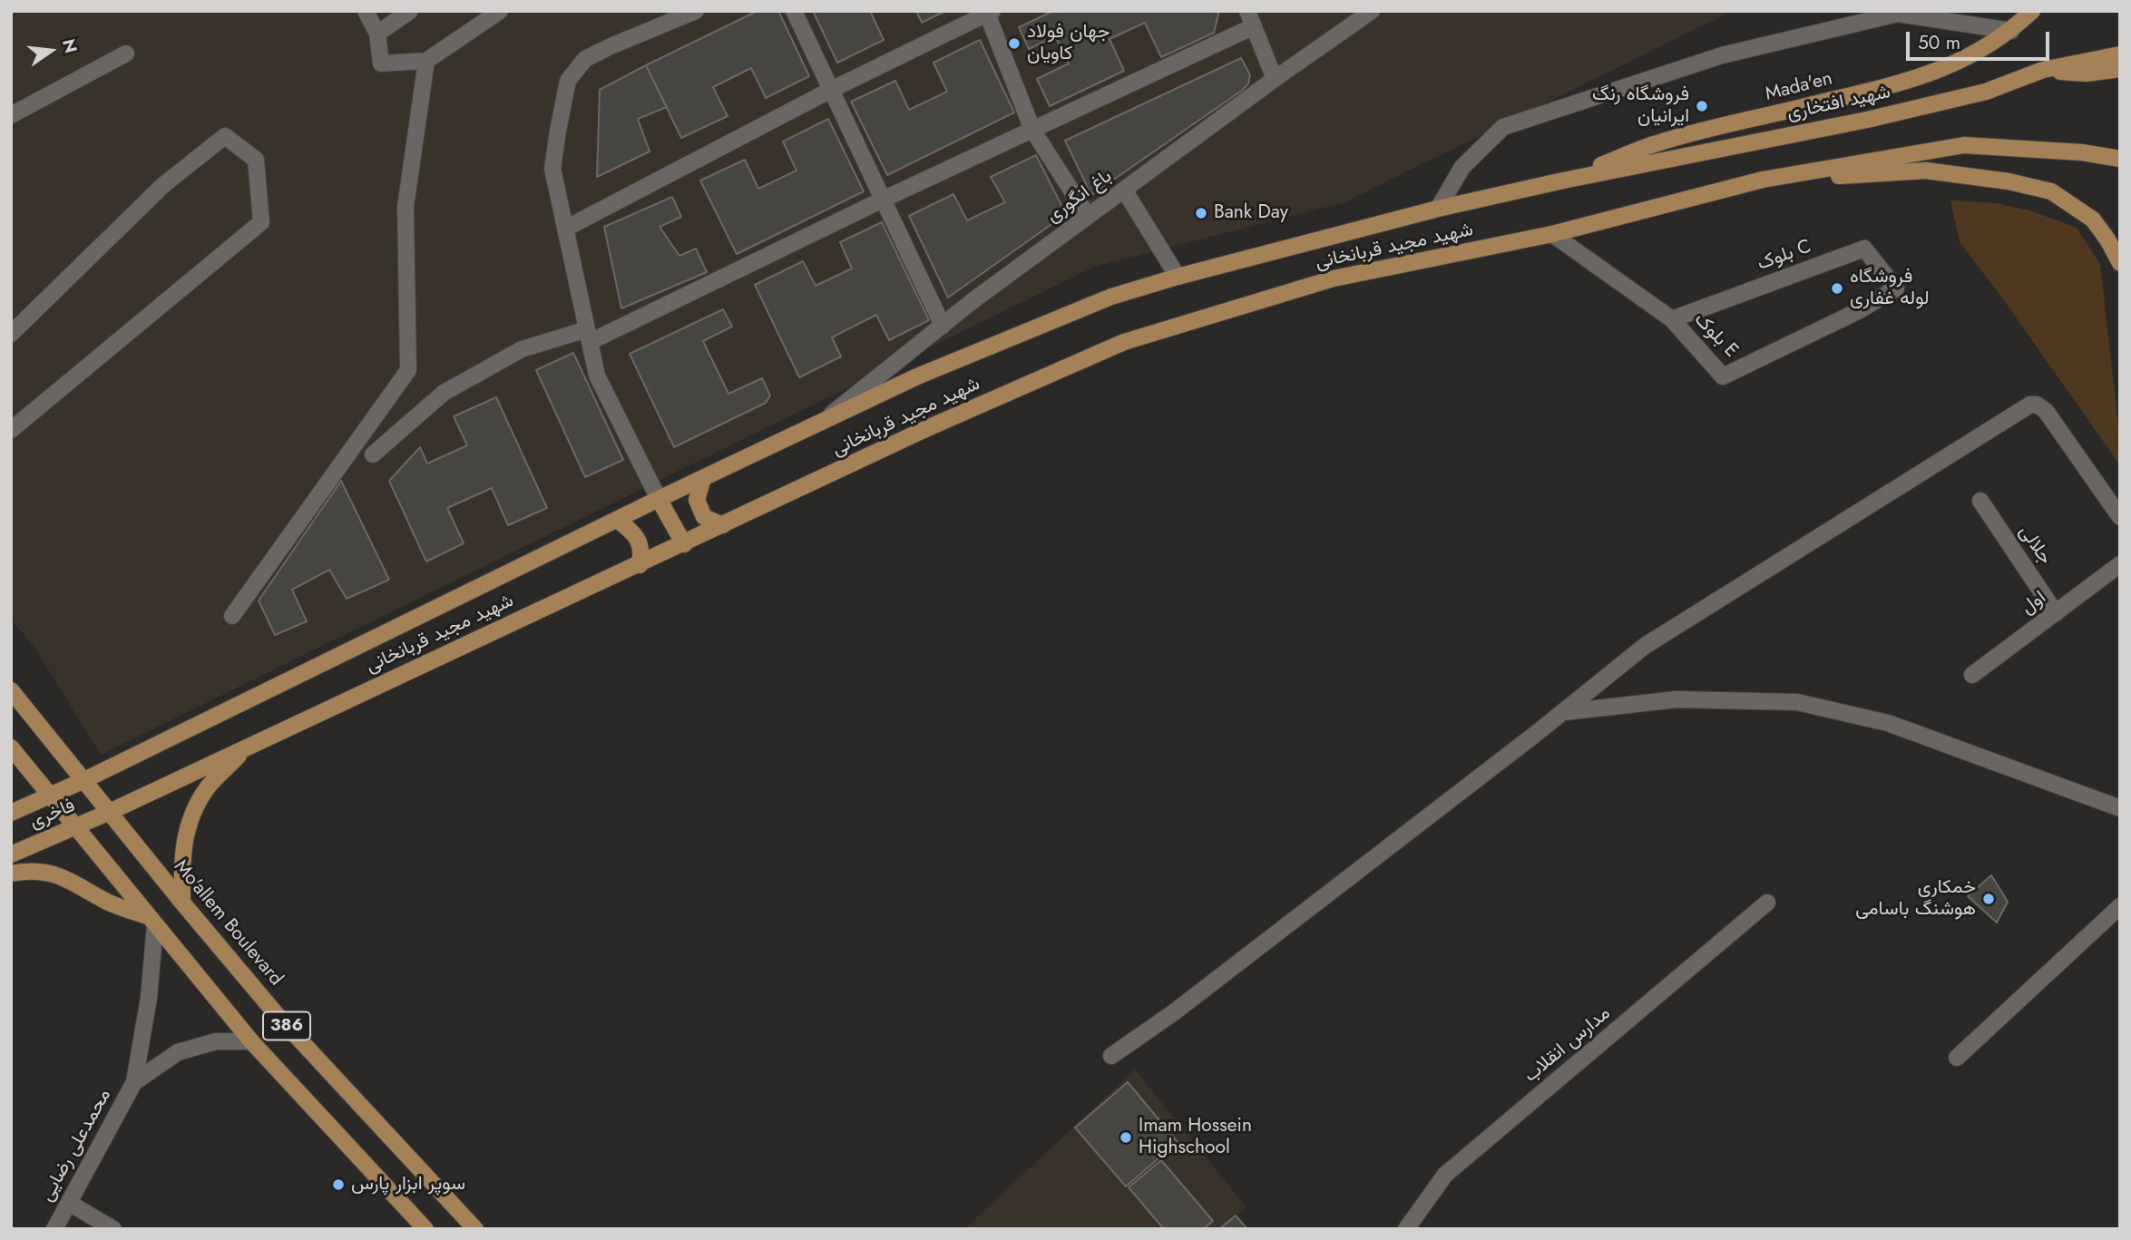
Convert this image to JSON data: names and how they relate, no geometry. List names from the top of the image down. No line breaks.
{"streets":{"main road":["Mada'en","شهید افتخاری","شهید مجید قربانخانی","فاخری","Mo'allem Boulevard","386"],"street":["باغ انگوری","بلوک C","بلوک E","جلالی","اول","مدارس انقلاب","محمدعلی رضایی"]},"crossings":[["Mada'en","شهید افتخاری"],["Mada'en","شهید مجید قربانخانی"],["شهید افتخاری","شهید مجید قربانخانی"],["باغ انگوری","شهید مجید قربانخانی"],["شهید مجید قربانخانی","بلوک E"],["شهید مجید قربانخانی","فاخری"],["شهید مجید قربانخانی","Mo'allem Boulevard"],["شهید مجید قربانخانی","386"],["بلوک C","بلوک E"],["جلالی","اول"],["فاخری","Mo'allem Boulevard"],["فاخری","386"]],"places":["جهان فولاد کاویان","فروشگاه رنگ ایرانیان","Bank Day","فروشگاه لوله غفاری","خمکاری هوشنگ باسامی","Imam Hossein Highschool","سوپر ابزار پارس"],"scale_bar":"50 m","north":"right"}
